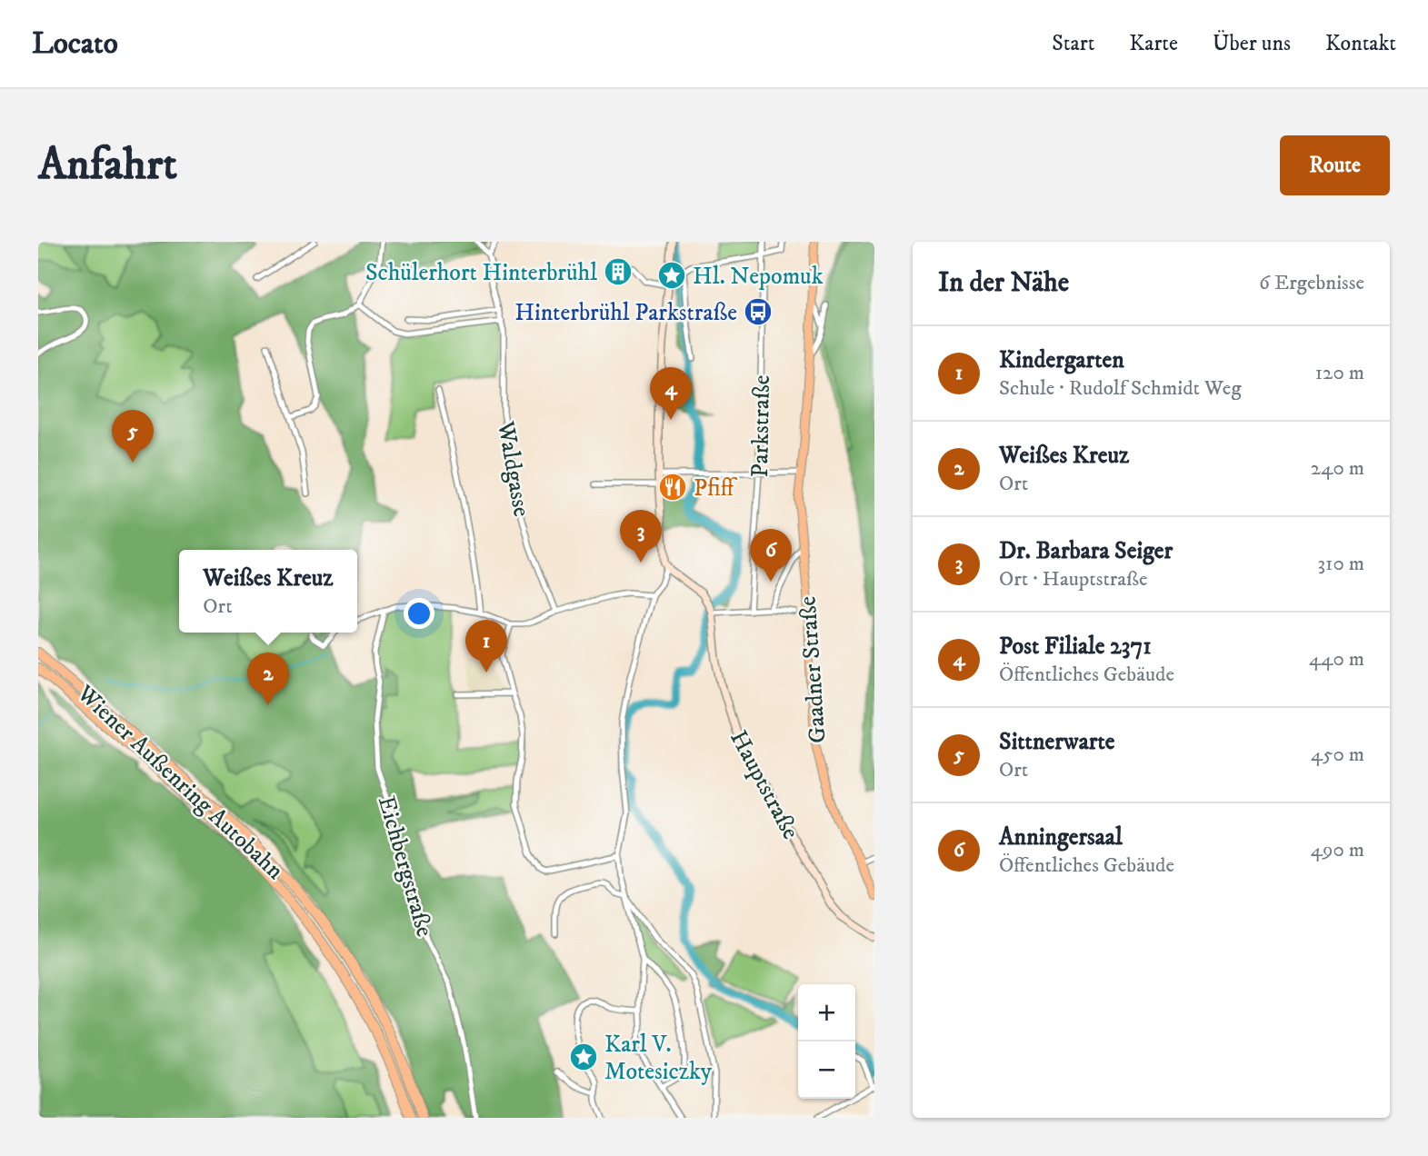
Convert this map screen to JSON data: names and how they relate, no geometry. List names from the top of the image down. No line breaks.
{"streets":{"highway":["Wiener Außenring Autobahn"],"main road":["Gaadner Straße","Hauptstraße"],"street":["Parkstraße","Waldgasse","Eichbergstraße"]},"places":{"building":["Schülerhort Hinterbrühl"],"place":["Hl. Nepomuk","Karl V. Motesiczky"],"bus stop":["Hinterbrühl Parkstraße"],"restaurant":["Pfiff"]},"page":{"header":"Locato","nav":["Start","Karte","Über uns","Kontakt"],"buttons":"Route","title":"Anfahrt","heading":["In der Nähe","6 Ergebnisse"],"list":[{"mark":"1","name":"Kindergarten","note":"Schule · Rudolf Schmidt Weg","value":"120 m"},{"mark":"2","name":"Weißes Kreuz","note":"Ort","value":"240 m"},{"mark":"3","name":"Dr. Barbara Seiger","note":"Ort · Hauptstraße","value":"310 m"},{"mark":"4","name":"Post Filiale 2371","note":"Öffentliches Gebäude","value":"440 m"},{"mark":"5","name":"Sittnerwarte","note":"Ort","value":"450 m"},{"mark":"6","name":"Anningersaal","note":"Öffentliches Gebäude","value":"490 m"}],"pins":["4","5","3","6","1","2"],"popup":["Weißes Kreuz","Ort"],"map_buttons":["+","−"]}}
